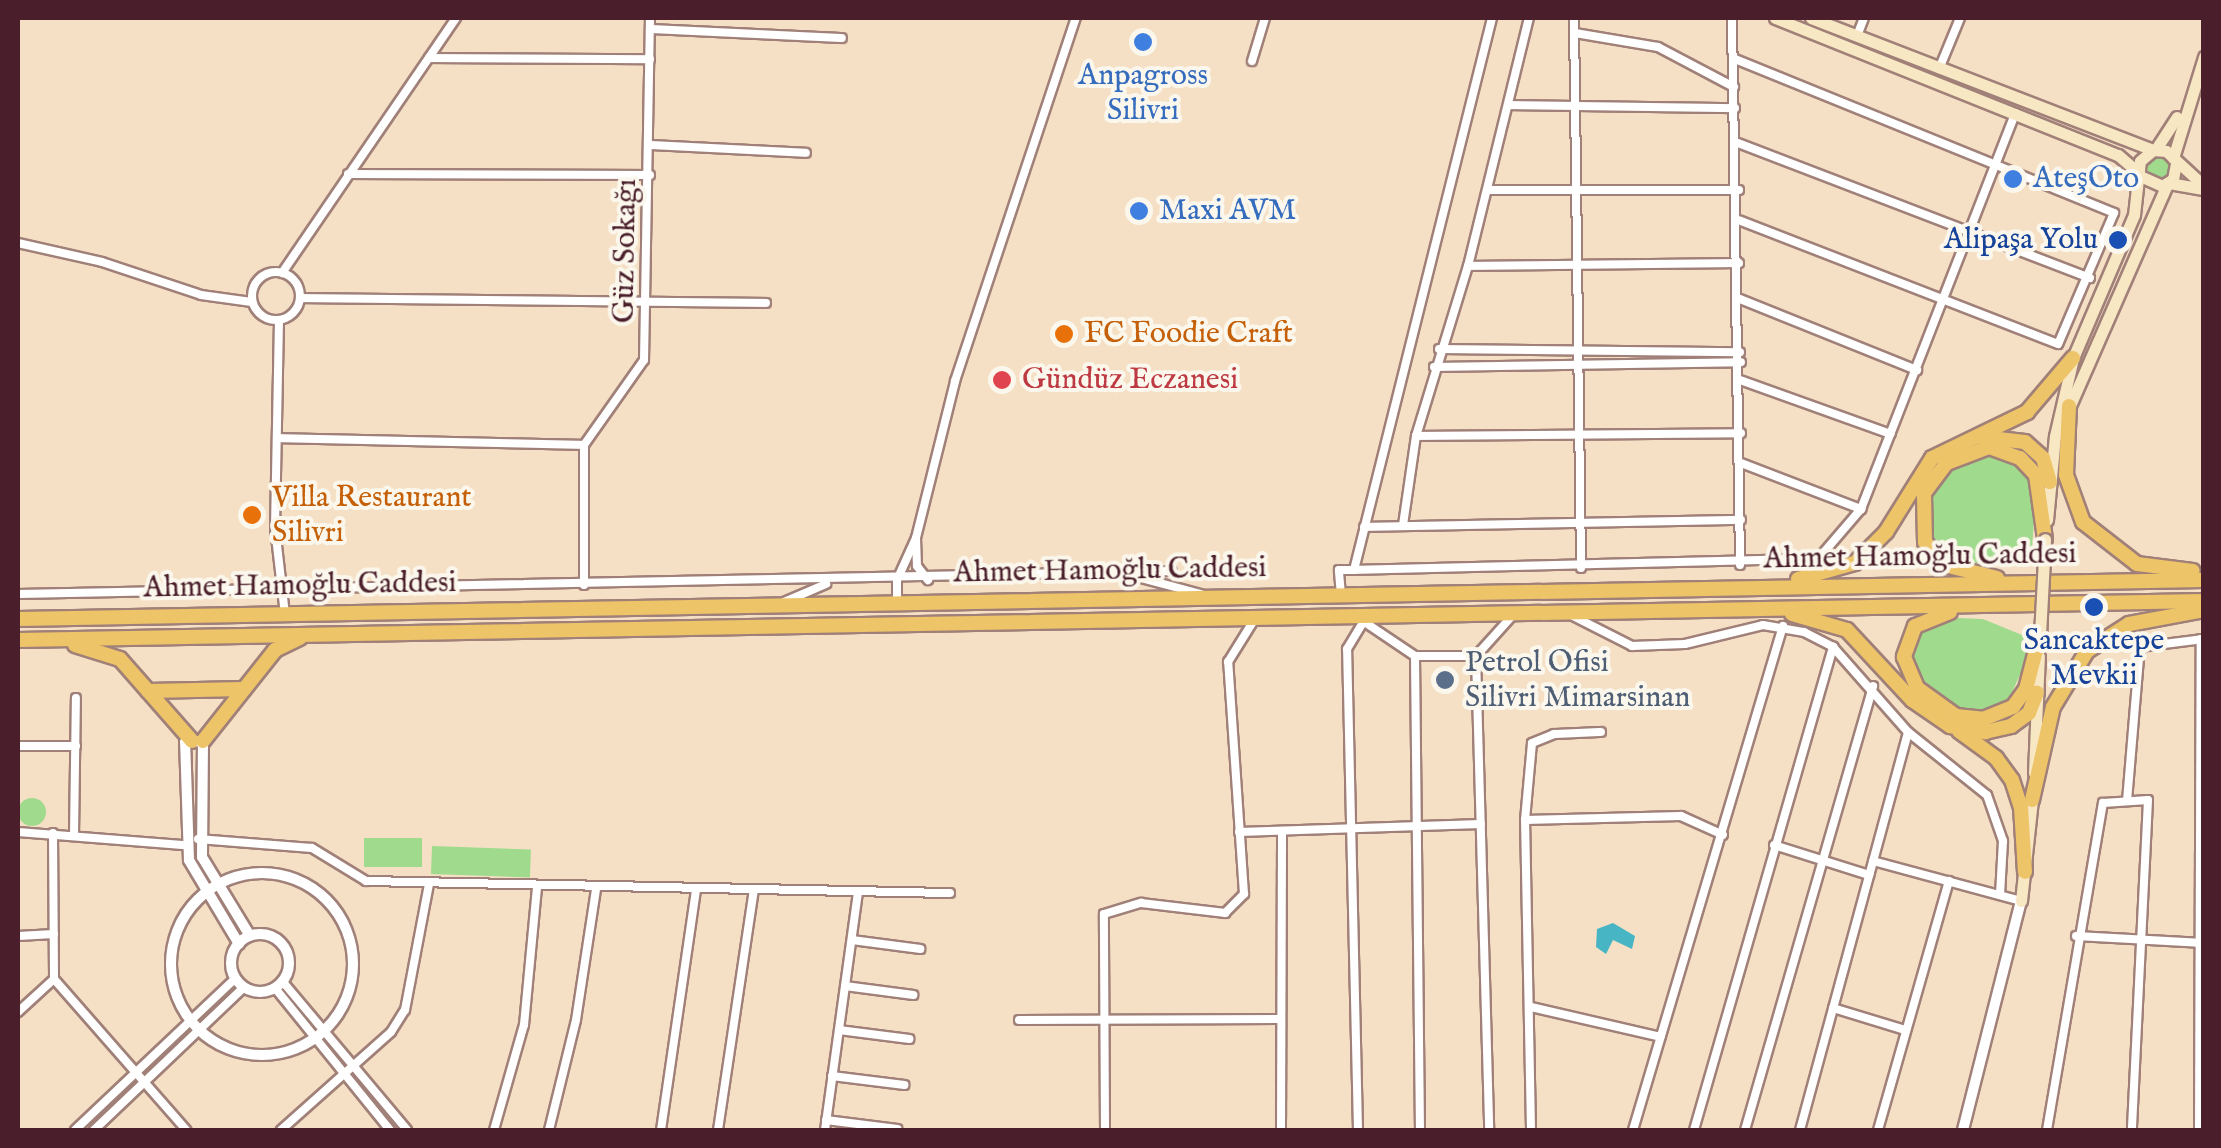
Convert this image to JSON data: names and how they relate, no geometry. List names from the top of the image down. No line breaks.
{"streets":{"highway":["Ahmet Hamoğlu Caddesi"],"street":["Güz Sokağı"]},"places":["Anpagross Silivri","AteşOto","Maxi AVM","Alipaşa Yolu","FC Foodie Craft","Gündüz Eczanesi","Villa Restaurant Silivri","Sancaktepe Mevkii","Petrol Ofisi Silivri Mimarsinan"]}
